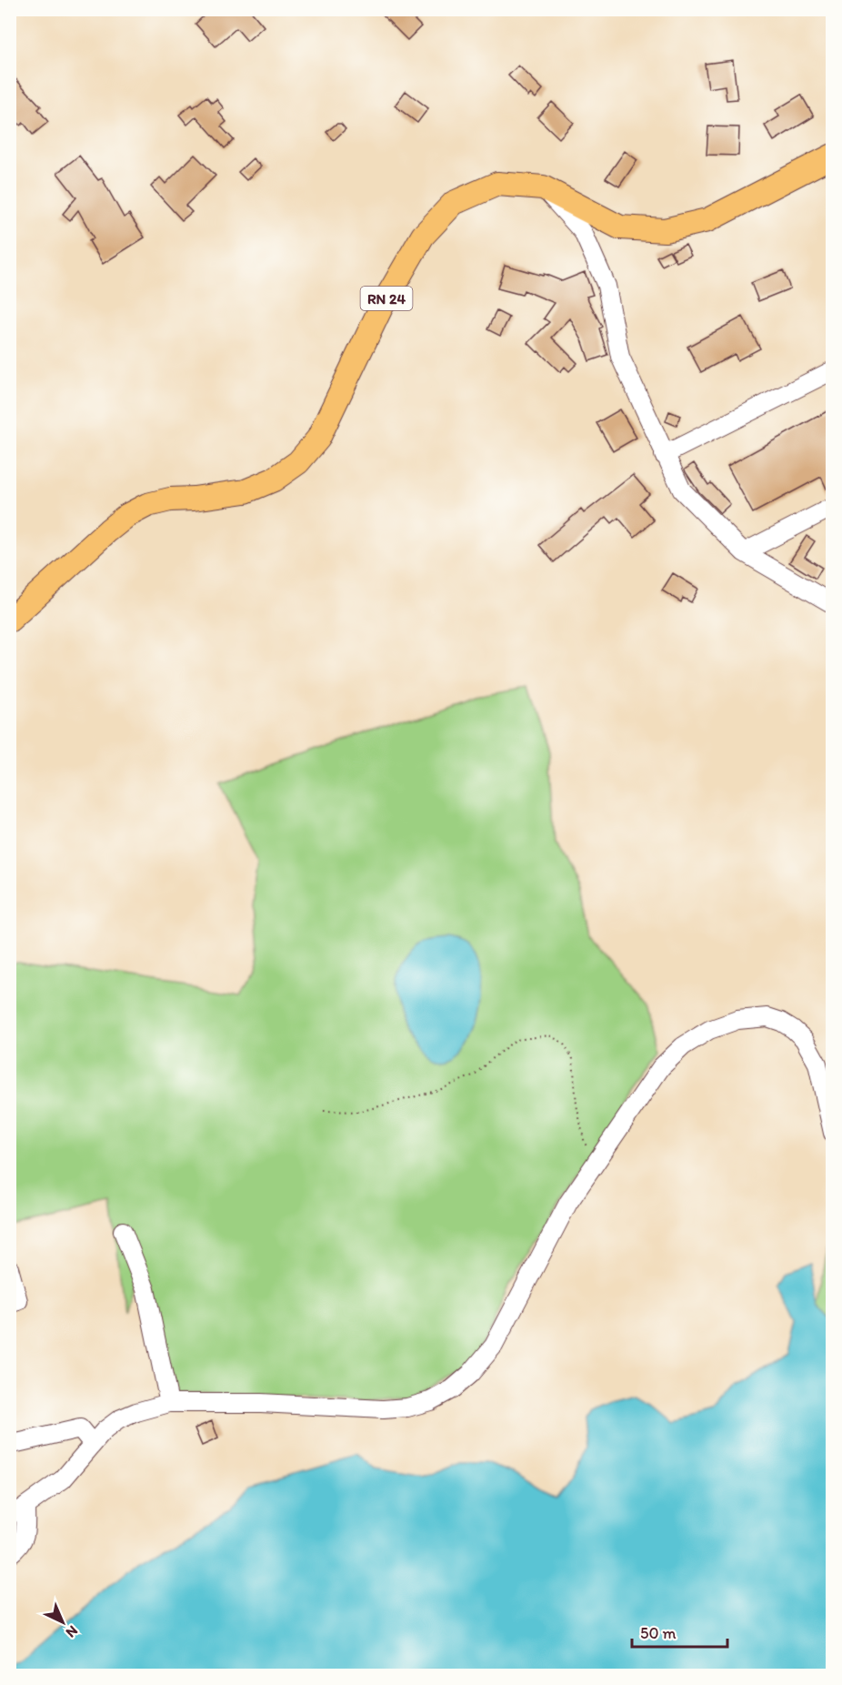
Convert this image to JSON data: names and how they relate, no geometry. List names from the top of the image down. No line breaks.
{"streets":{"main road":["RN 24"]},"scale_bar":"50 m","north":"bottom right"}
